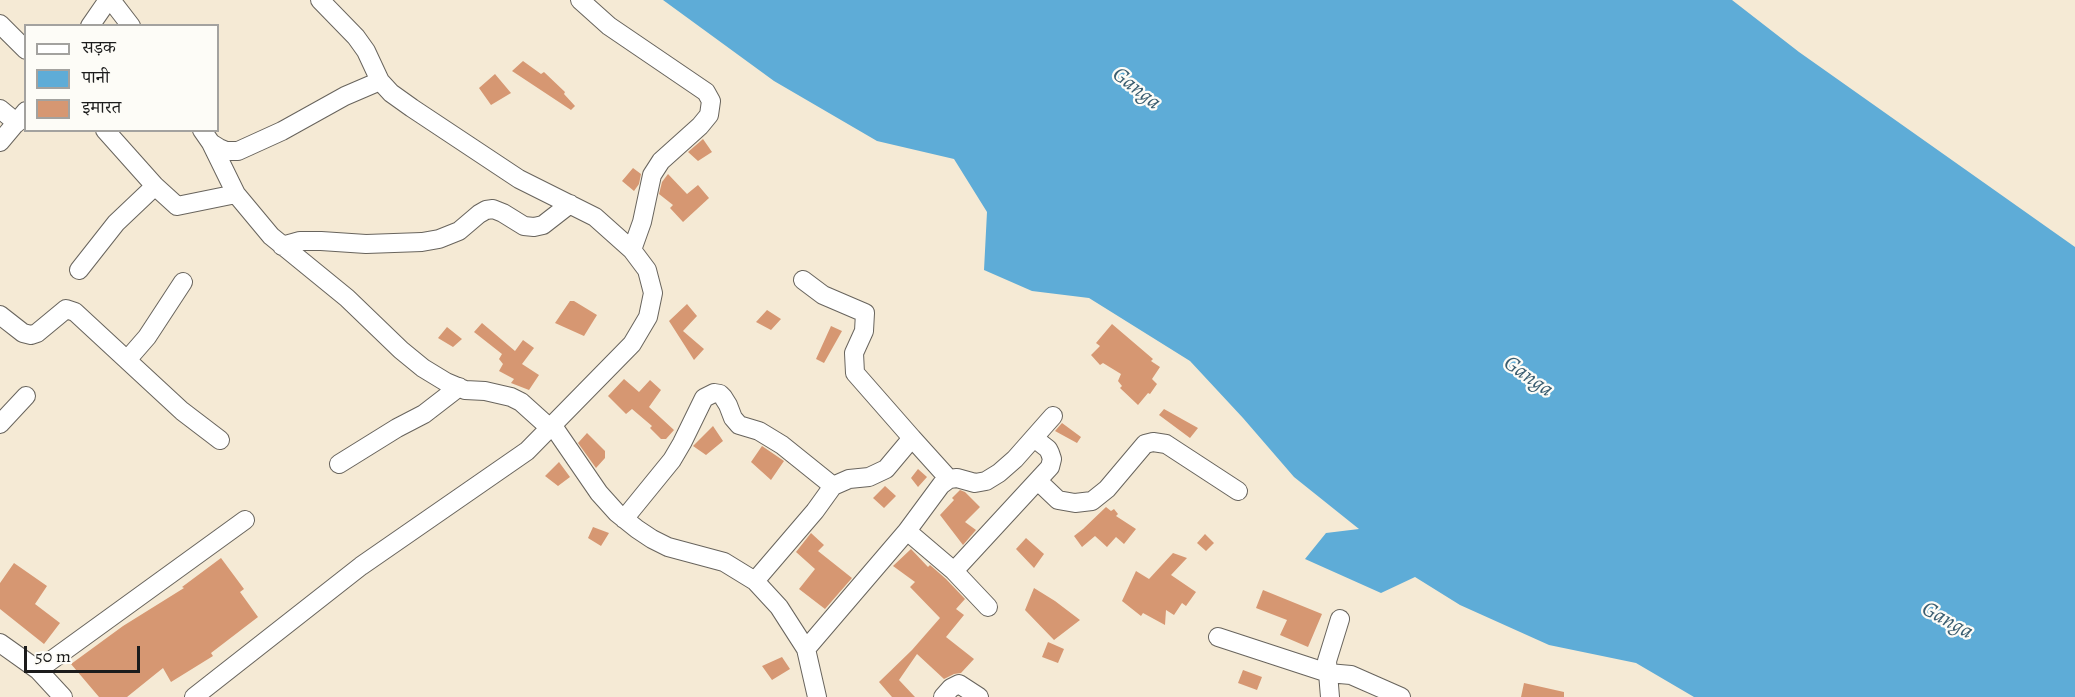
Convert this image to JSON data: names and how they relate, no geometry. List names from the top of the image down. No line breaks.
{"water":["Ganga"],"legend":["सड़क","पानी","इमारत"],"scale_bar":"50 m"}
